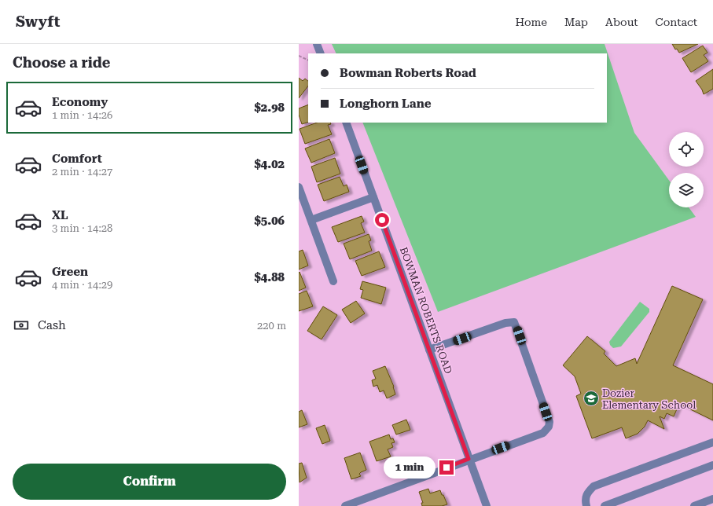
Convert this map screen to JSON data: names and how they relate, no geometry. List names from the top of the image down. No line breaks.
{"streets":{"street":["BOWMAN ROBERTS ROAD"]},"places":{"school or university":["Dozier Elementary School"]},"page":{"header":"Swyft","nav":["Home","Map","About","Contact"],"heading":"Choose a ride","banner":["Bowman Roberts Road","Longhorn Lane"],"list":[{"name":"Economy","note":"1 min · 14:26","value":"$2.98"},{"name":"Comfort","note":"2 min · 14:27","value":"$4.02"},{"name":"XL","note":"3 min · 14:28","value":"$5.06"},{"name":"Green","note":"4 min · 14:29","value":"$4.88"}],"pay":["Cash","220 m"],"bubble":"1 min","buttons":"Confirm"}}
